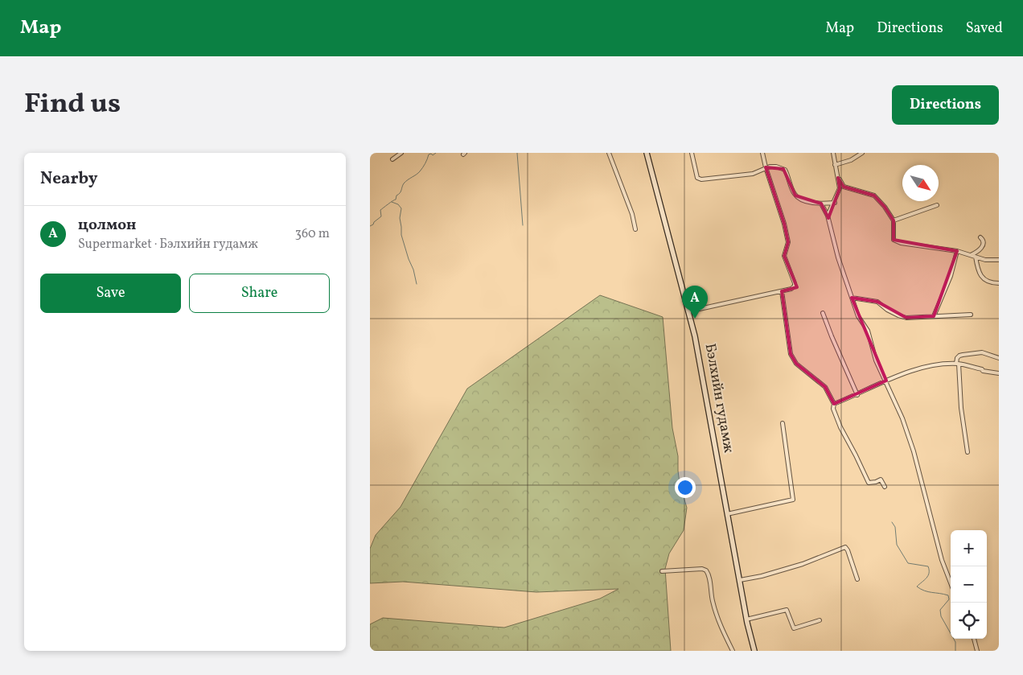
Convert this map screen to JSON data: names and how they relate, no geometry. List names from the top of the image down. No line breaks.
{"streets":{"main road":["Бэлхийн гудамж"]},"north":"bottom right","page":{"header":"Map","nav":["Map","Directions","Saved"],"title":"Find us","buttons":["Directions",["Save","Share"]],"heading":"Nearby","list":[{"mark":"A","name":"цолмон","note":"Supermarket · Бэлхийн гудамж","value":"360 m"}],"pins":"A","map_buttons":["+","−"]}}
